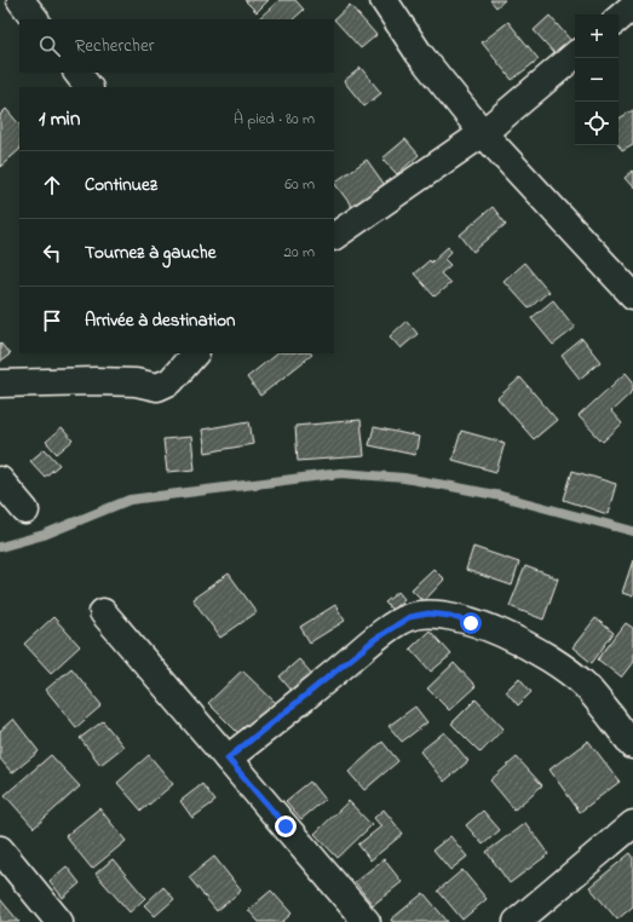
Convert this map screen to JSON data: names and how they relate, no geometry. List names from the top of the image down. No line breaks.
{"page":{"map_buttons":["+","−"],"search":"Rechercher","heading":["1 min","À pied · 80 m"],"list":[["Continuez","60 m"],["Tournez à gauche","20 m"],"Arrivée à destination"]}}
